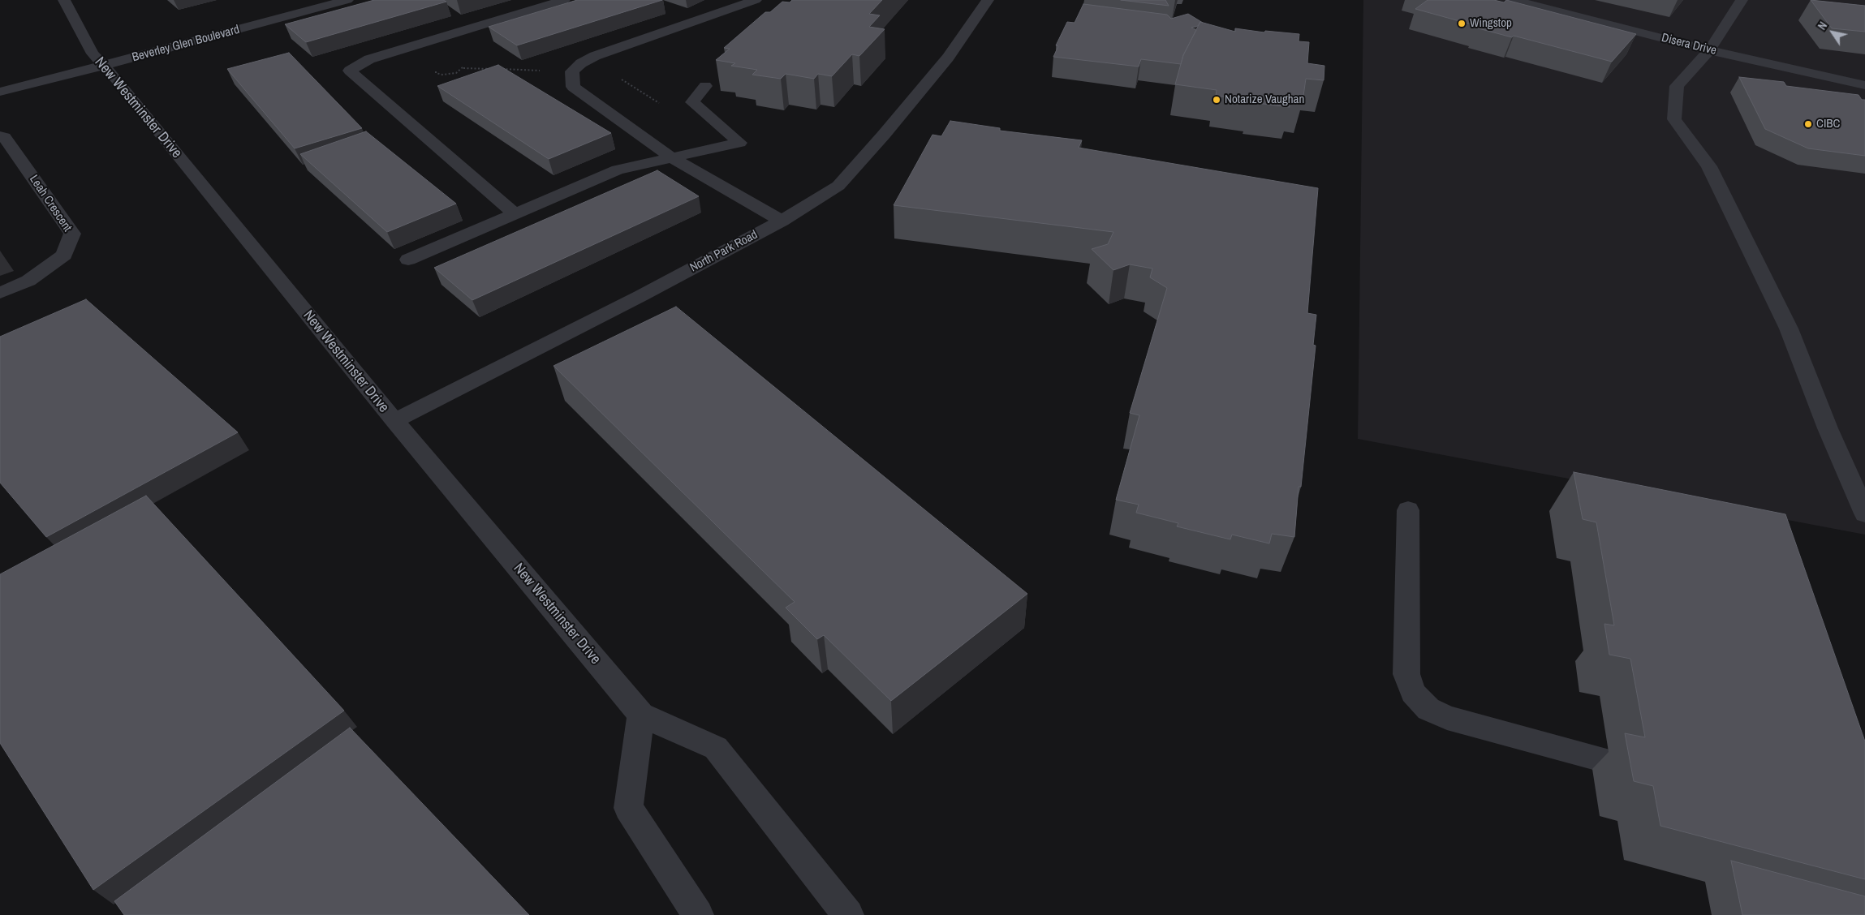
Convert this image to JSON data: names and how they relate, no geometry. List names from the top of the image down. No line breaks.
{"streets":{"street":["Beverley Glen Boulevard","Disera Drive","New Westminster Drive","Leah Crescent","North Park Road"]},"crossings":[["Beverley Glen Boulevard","New Westminster Drive"],["New Westminster Drive","North Park Road"]],"places":["Wingstop","Notarize Vaughan","CIBC"],"north":"top left"}
